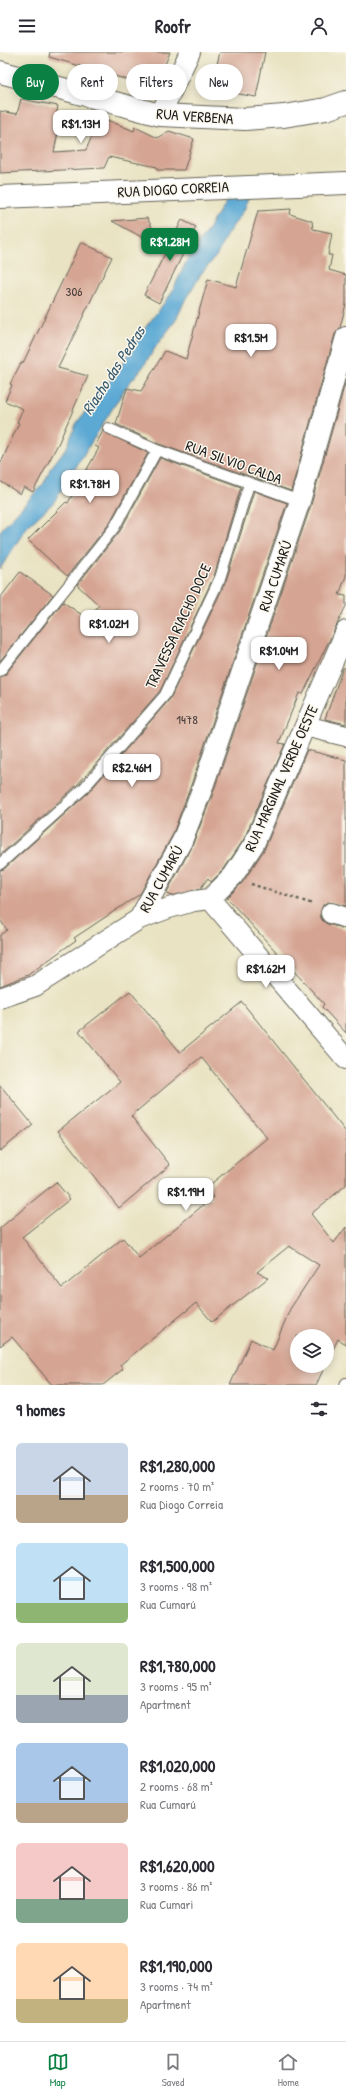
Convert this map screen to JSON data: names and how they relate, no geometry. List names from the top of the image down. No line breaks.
{"streets":{"main road":["RUA VERBENA","RUA DIOGO CORREIA"],"street":["RUA CUMARÚ","RUA MARGINAL VERDE OESTE"],"lane":["RUA SILVIO CALDA","TRAVESSA RIACHO DOCE"]},"crossings":[["RUA SILVIO CALDA","RUA CUMARÚ"],["RUA SILVIO CALDA","TRAVESSA RIACHO DOCE"]],"water":["Riacho das Pedras"],"house_numbers":["306","1478"],"page":{"header":"Roofr","chip":["Buy","Rent","Filters","New"],"price":["R$1.13M","R$1.28M","R$1.5M","R$1.78M","R$1.02M","R$1.04M","R$2.46M","R$1.62M","R$1.19M"],"heading":"9 homes","list":[{"name":"R$1,280,000","note":"2 rooms · 70 m² · Rua Diogo Correia"},{"name":"R$1,500,000","note":"3 rooms · 98 m² · Rua Cumarú"},{"name":"R$1,780,000","note":"3 rooms · 95 m² · Apartment"},{"name":"R$1,020,000","note":"2 rooms · 68 m² · Rua Cumarú"},{"name":"R$1,620,000","note":"3 rooms · 86 m² · Rua Cumari"},{"name":"R$1,190,000","note":"3 rooms · 74 m² · Apartment"}],"tabs":["Map","Saved","Home"]}}
